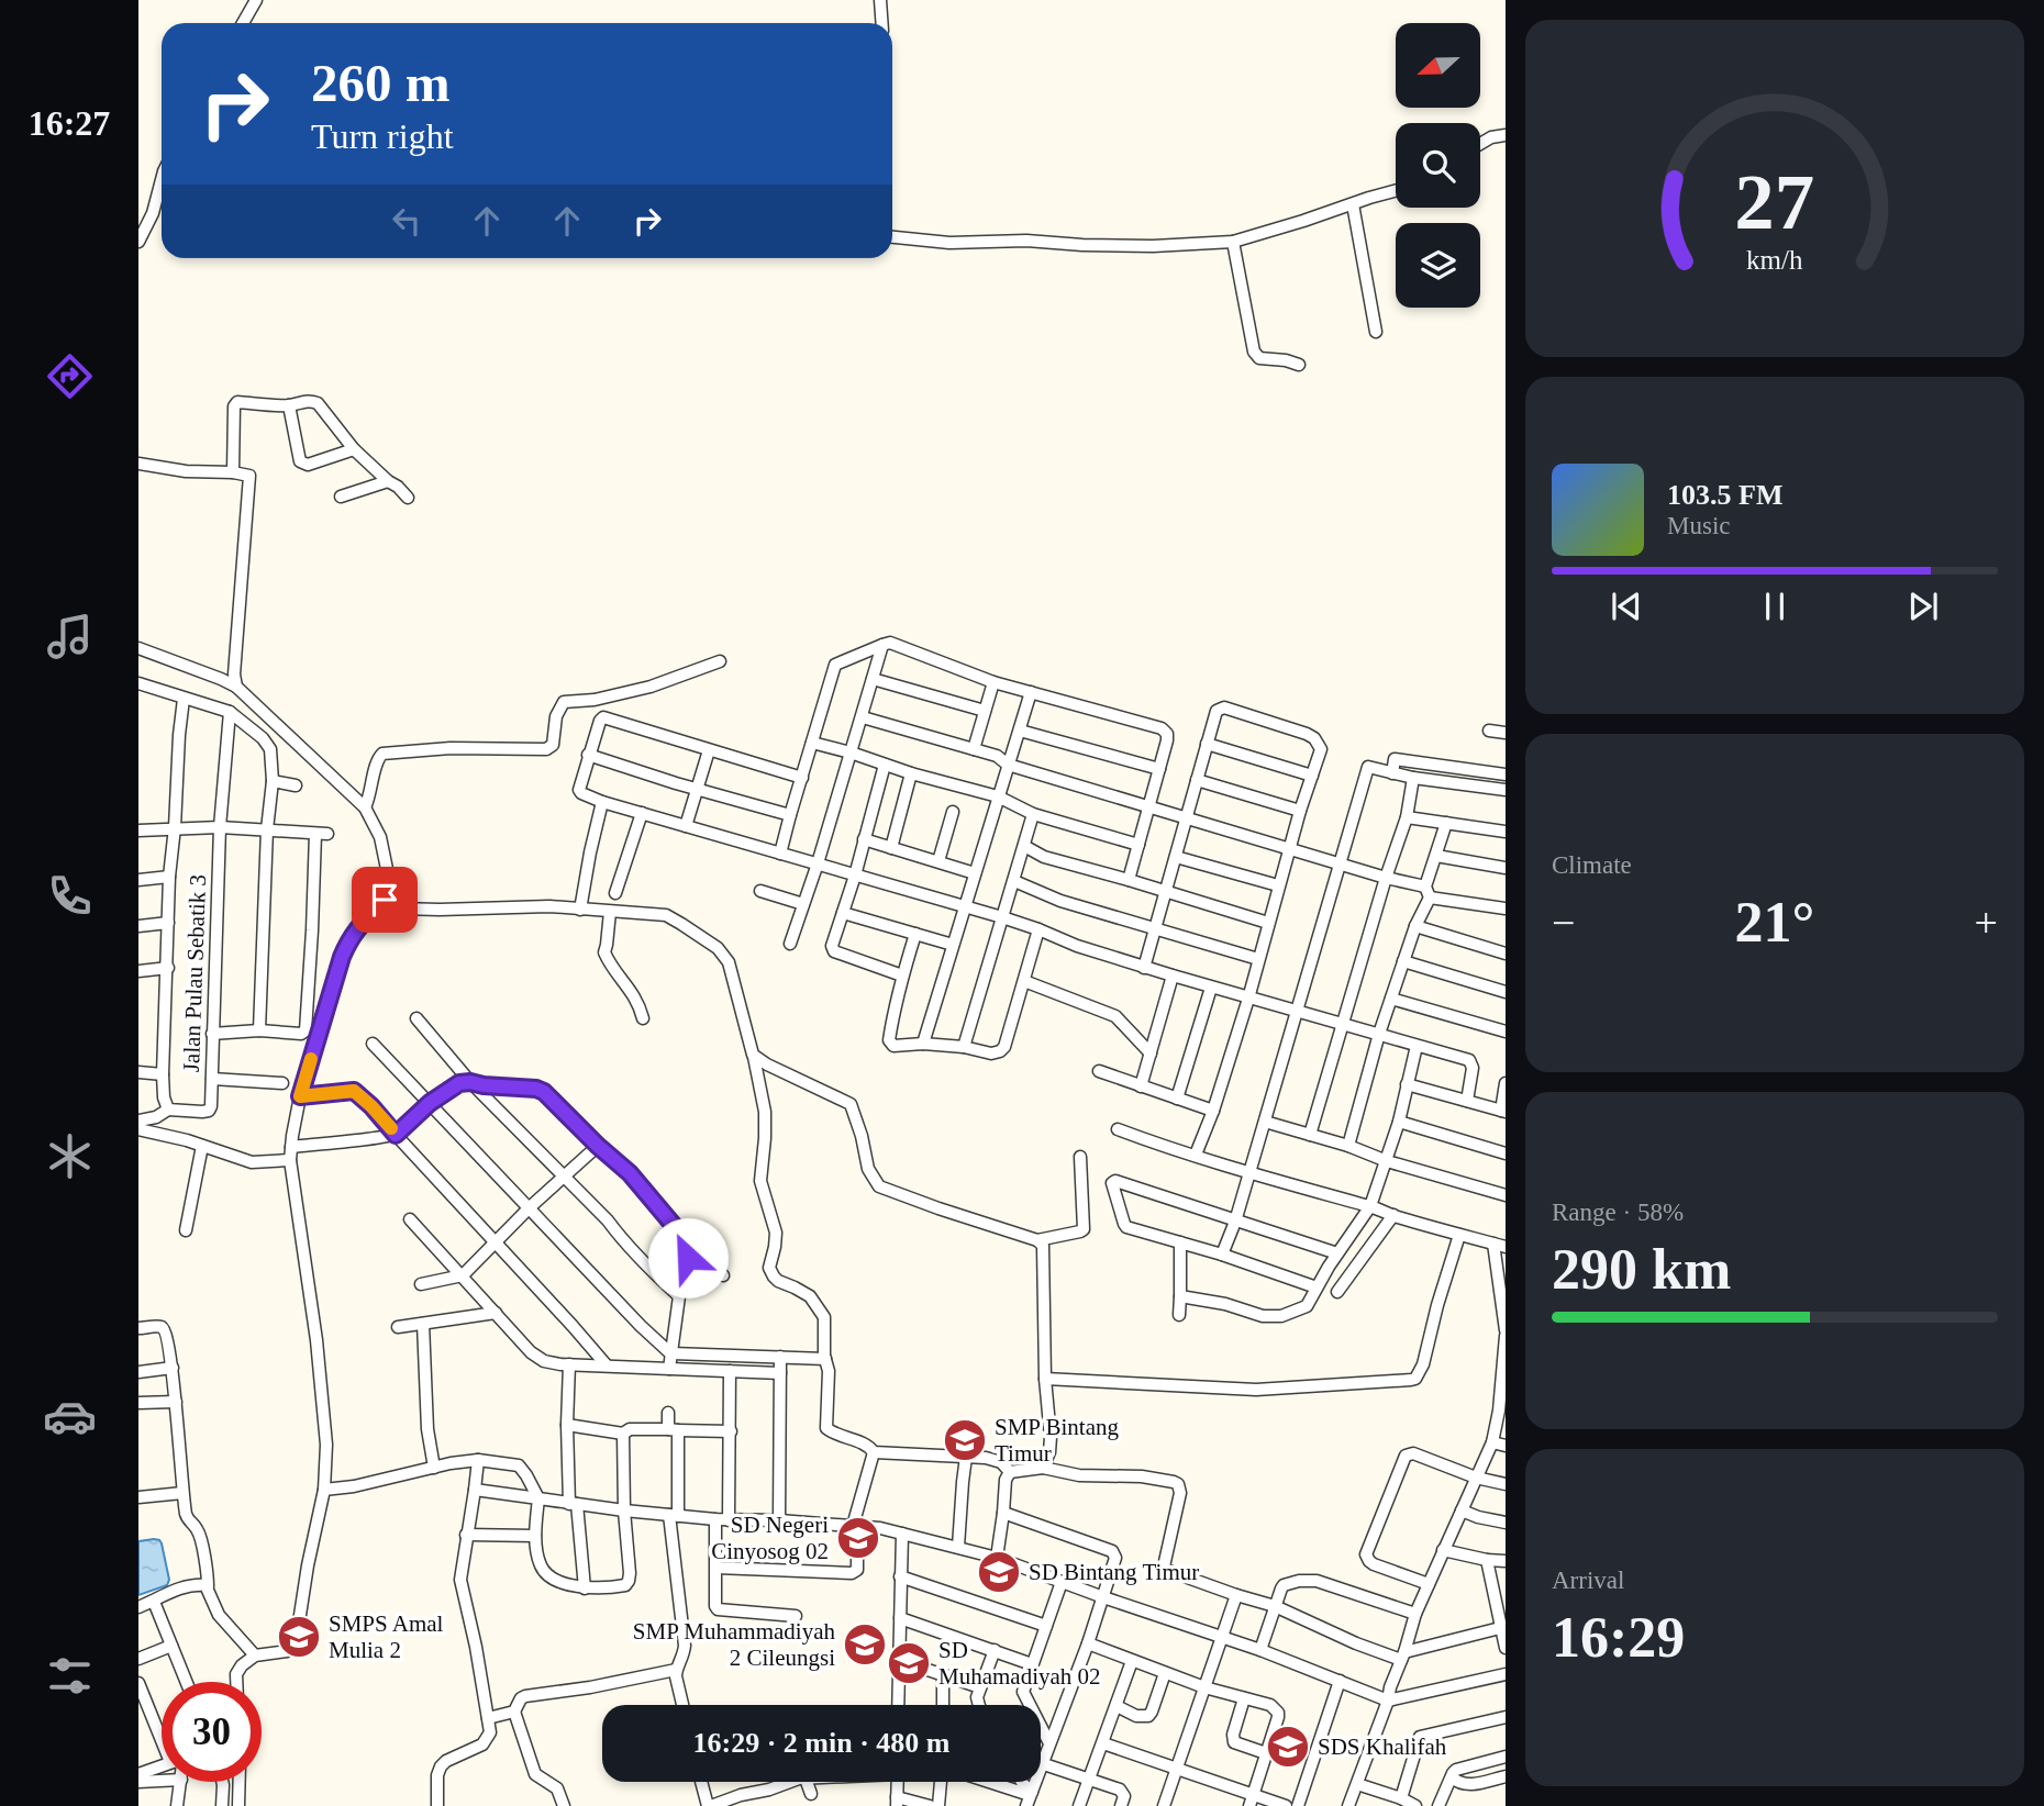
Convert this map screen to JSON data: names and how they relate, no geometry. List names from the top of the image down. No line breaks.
{"streets":{"street":["Jalan Pulau Sebatik 3"]},"places":{"school or university":["SMP Bintang Timur","SD Negeri Cinyosog 02","SD Bintang Timur","SMPS Amal Mulia 2","SMP Muhammadiyah 2 Cileungsi","SD Muhamadiyah 02","SDS Khalifah"]},"north":"left","page":{"tabs":"16:27","turn":["260 m","Turn right"],"song":["103.5 FM","Music"],"tile":["Climate",["Range · 58%","290 km"],["Arrival","16:29"]],"heat":["−","21°","+"],"limit":"30","trip":"16:29 · 2 min · 480 m","gauge":["27","km/h"]}}
